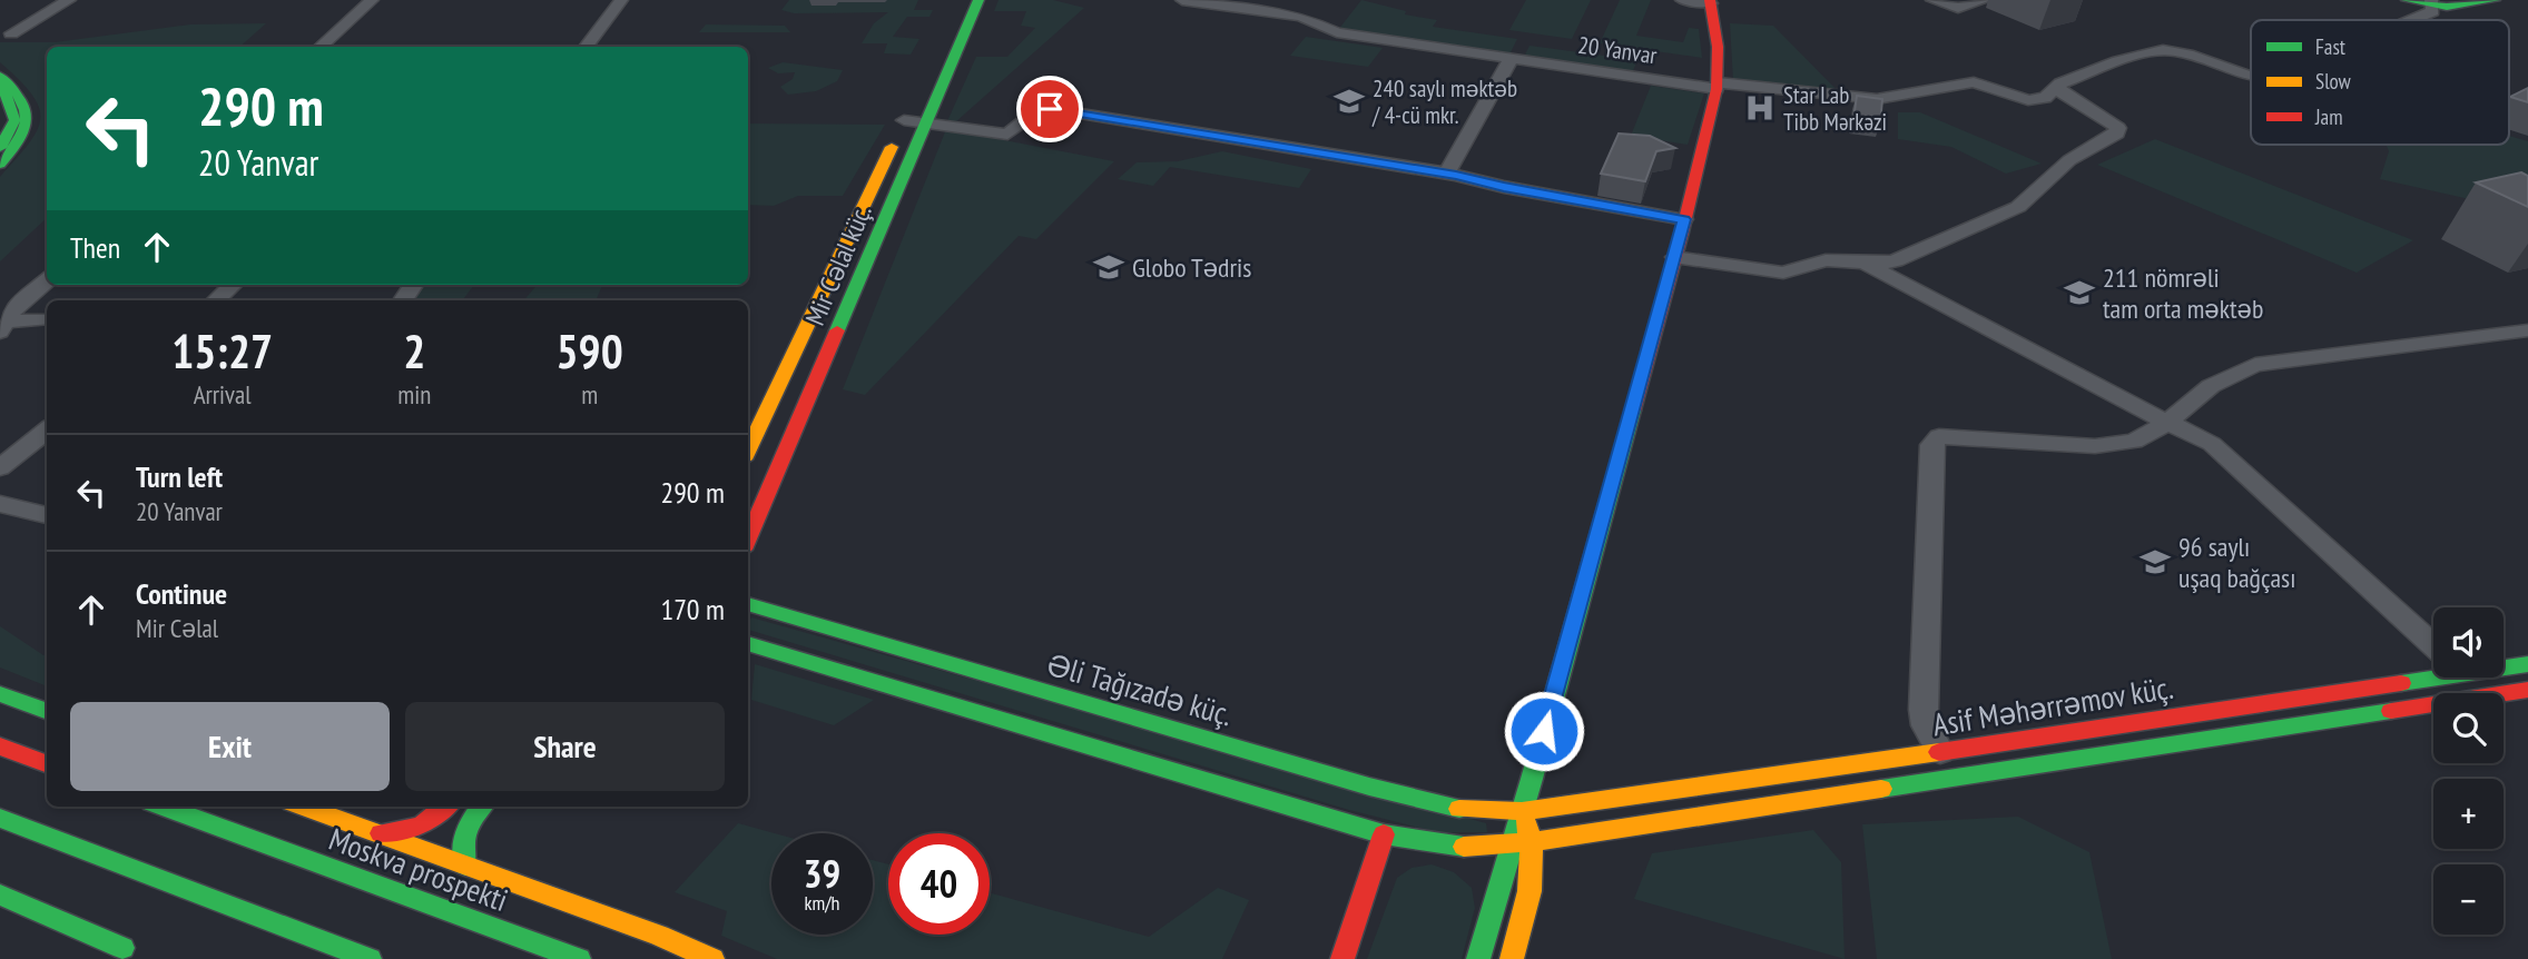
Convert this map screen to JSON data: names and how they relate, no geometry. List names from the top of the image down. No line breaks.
{"streets":{"main road":["Mir Cəlal küç.","Əli Tağızadə küç.","Asif Məhərrəmov küç.","Moskva prospekti"],"street":["20 Yanvar"]},"crossings":[["Əli Tağızadə küç.","Asif Məhərrəmov küç."]],"places":{"school or university":["240 saylı məktəb / 4-cü mkr.","Globo Tədris","211 nömrəli tam orta məktəb","96 saylı uşaq bağçası"],"hospital":["Star Lab Tibb Mәrkәzi"]},"legend":["Fast","Slow","Jam"],"page":{"turn":["290 m","20 Yanvar"],"then":"Then","eta":["15:27","Arrival","2","min","590","m"],"list":[{"name":"Turn left","note":"20 Yanvar","value":"290 m"},{"name":"Continue","note":"Mir Cəlal","value":"170 m"}],"map_buttons":["+","−"],"buttons":["Exit","Share"],"speed":"39 km/h","limit":"40"}}
